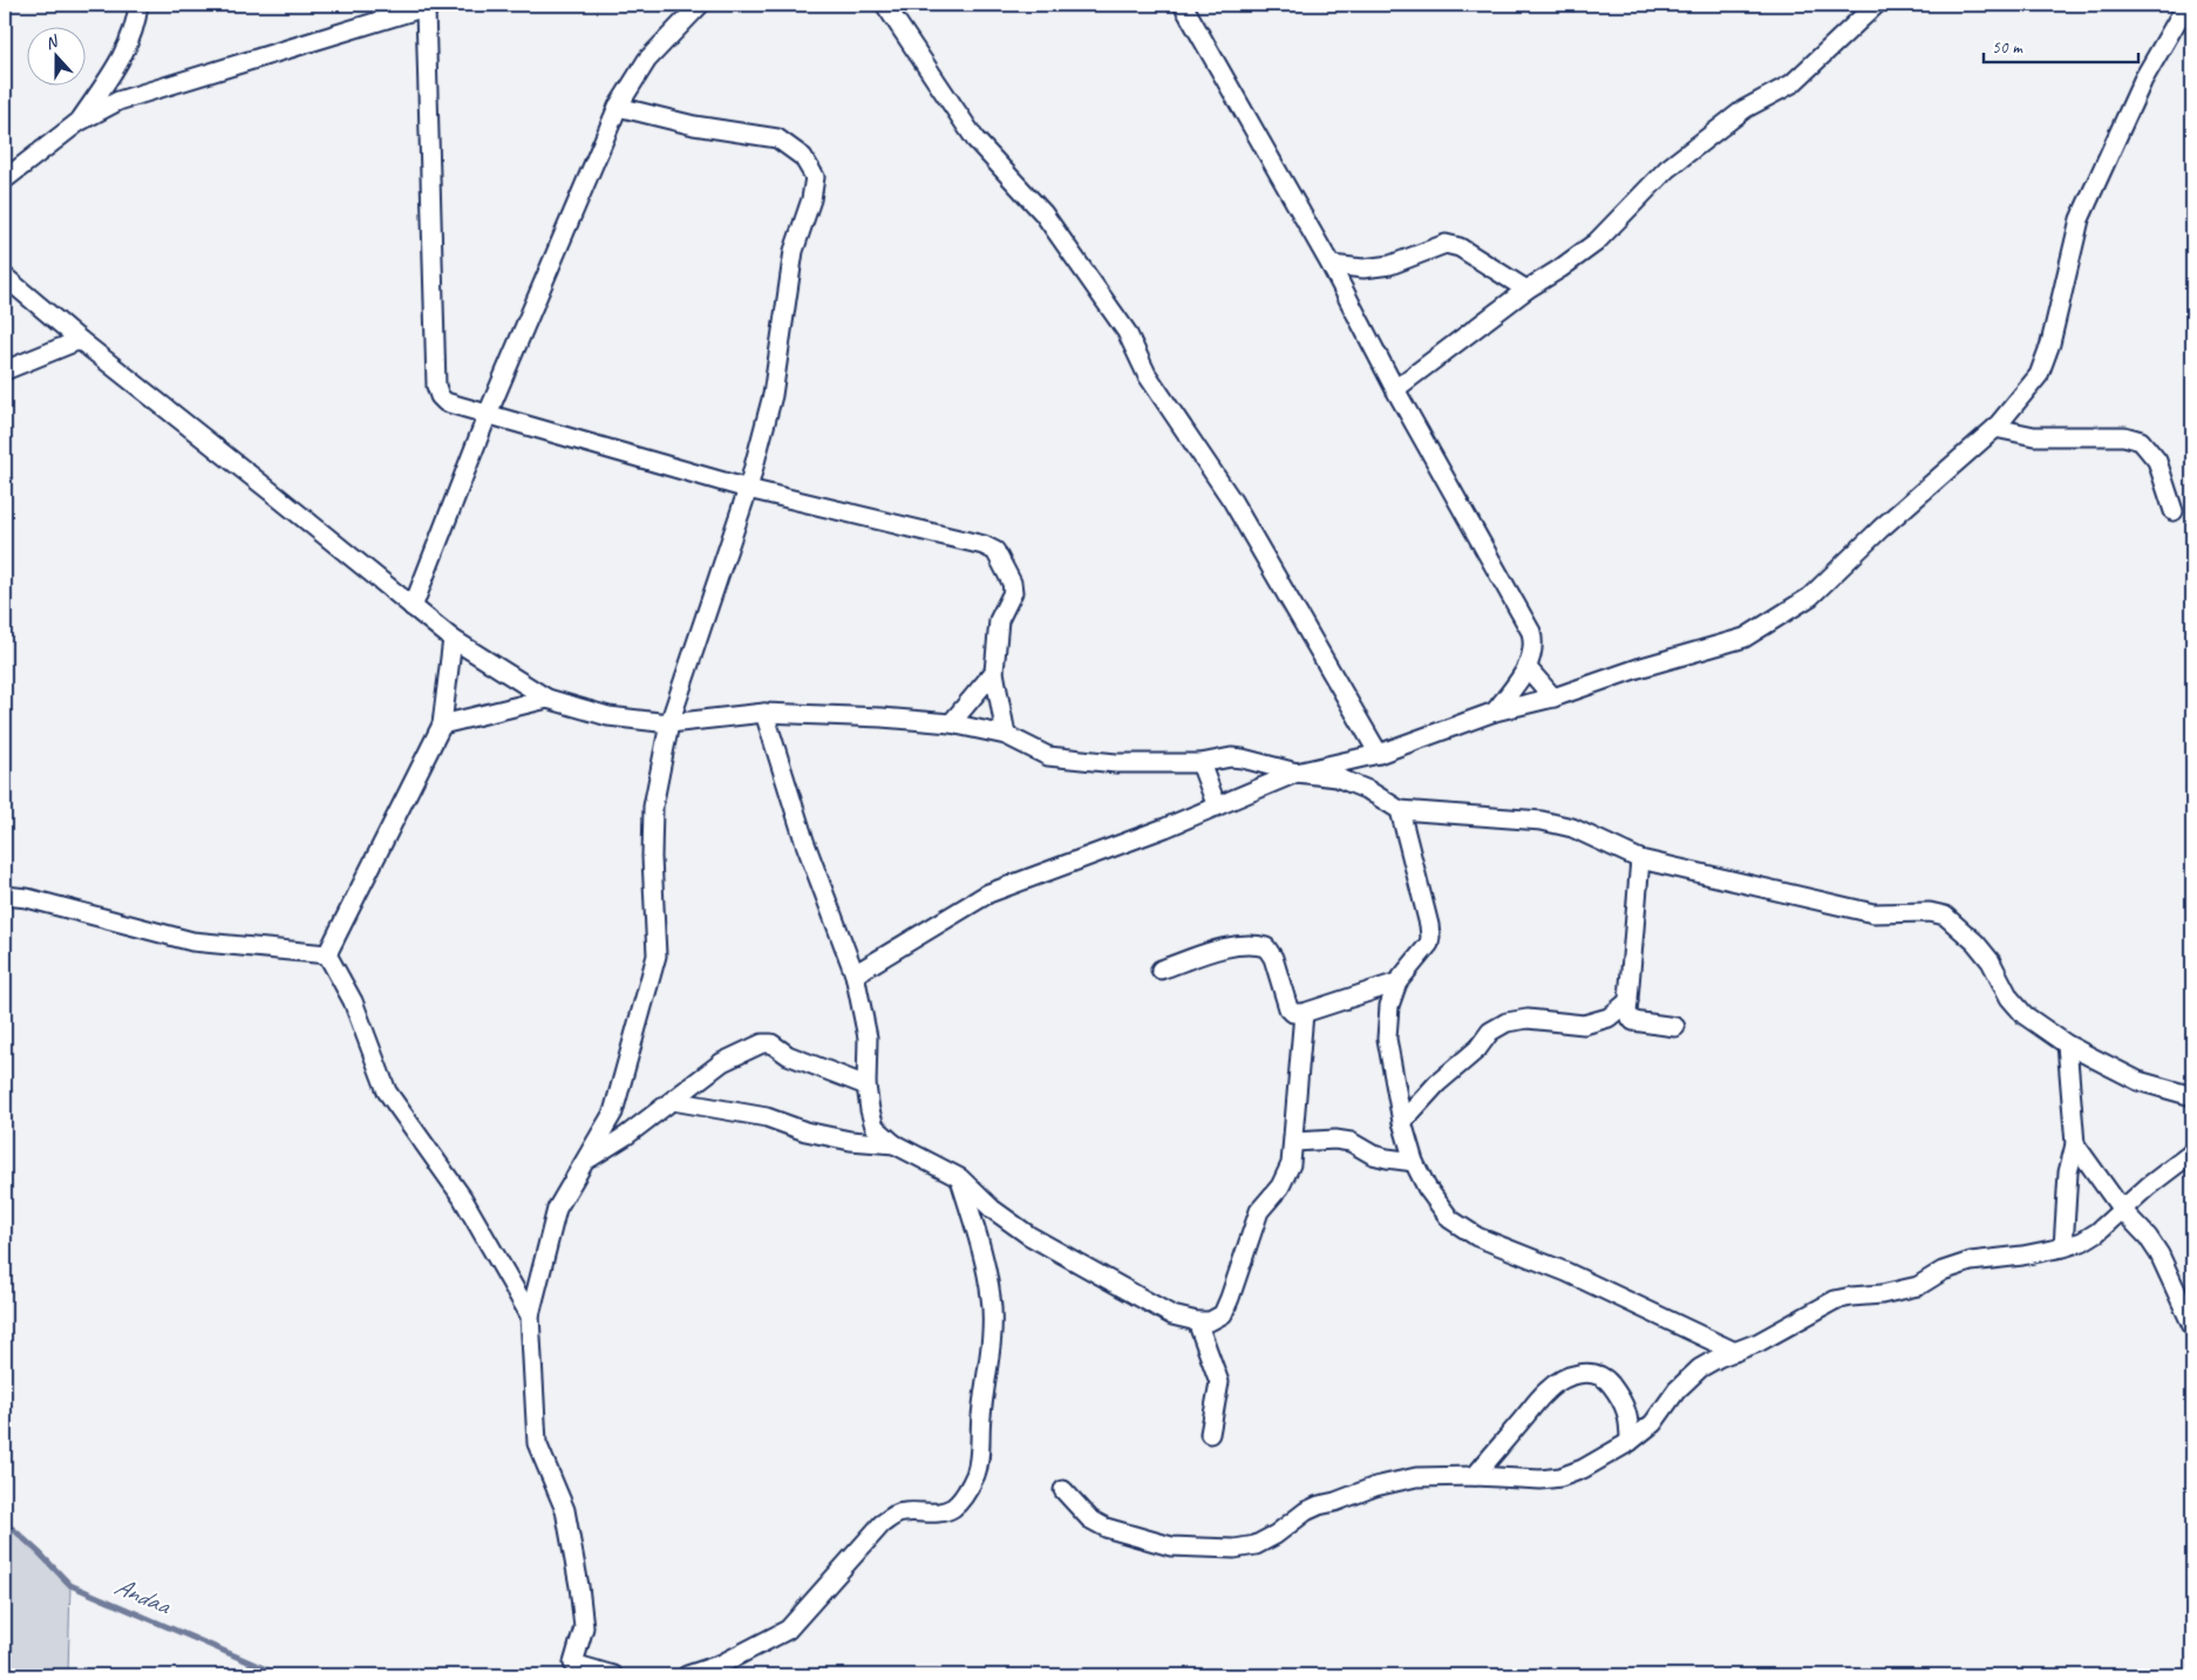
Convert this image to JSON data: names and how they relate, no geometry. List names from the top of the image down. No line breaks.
{"water":["Andaa"],"scale_bar":"50 m","north":"top"}
